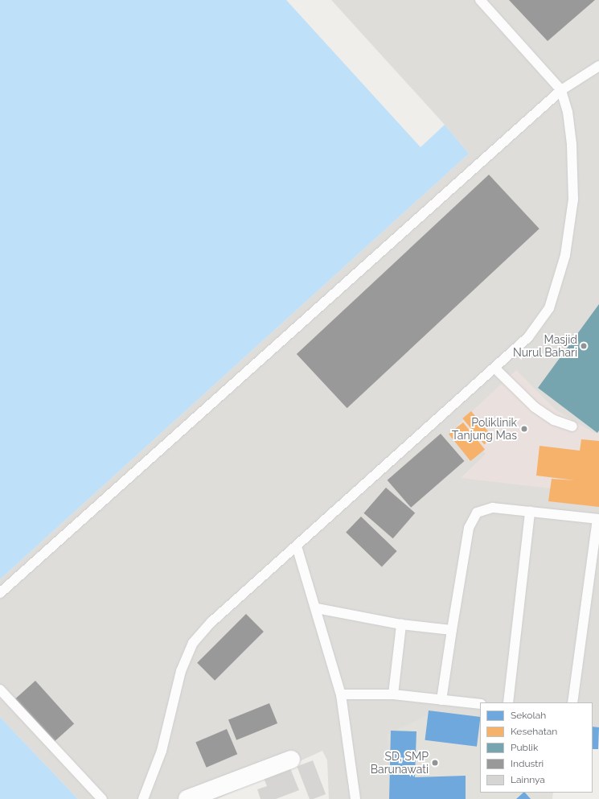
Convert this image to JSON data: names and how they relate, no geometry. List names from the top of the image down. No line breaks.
{"places":["Masjid Nurul Bahari","Poliklinik Tanjung Mas","SD, SMP Barunawati"],"legend":["Sekolah","Kesehatan","Publik","Industri","Lainnya"]}
